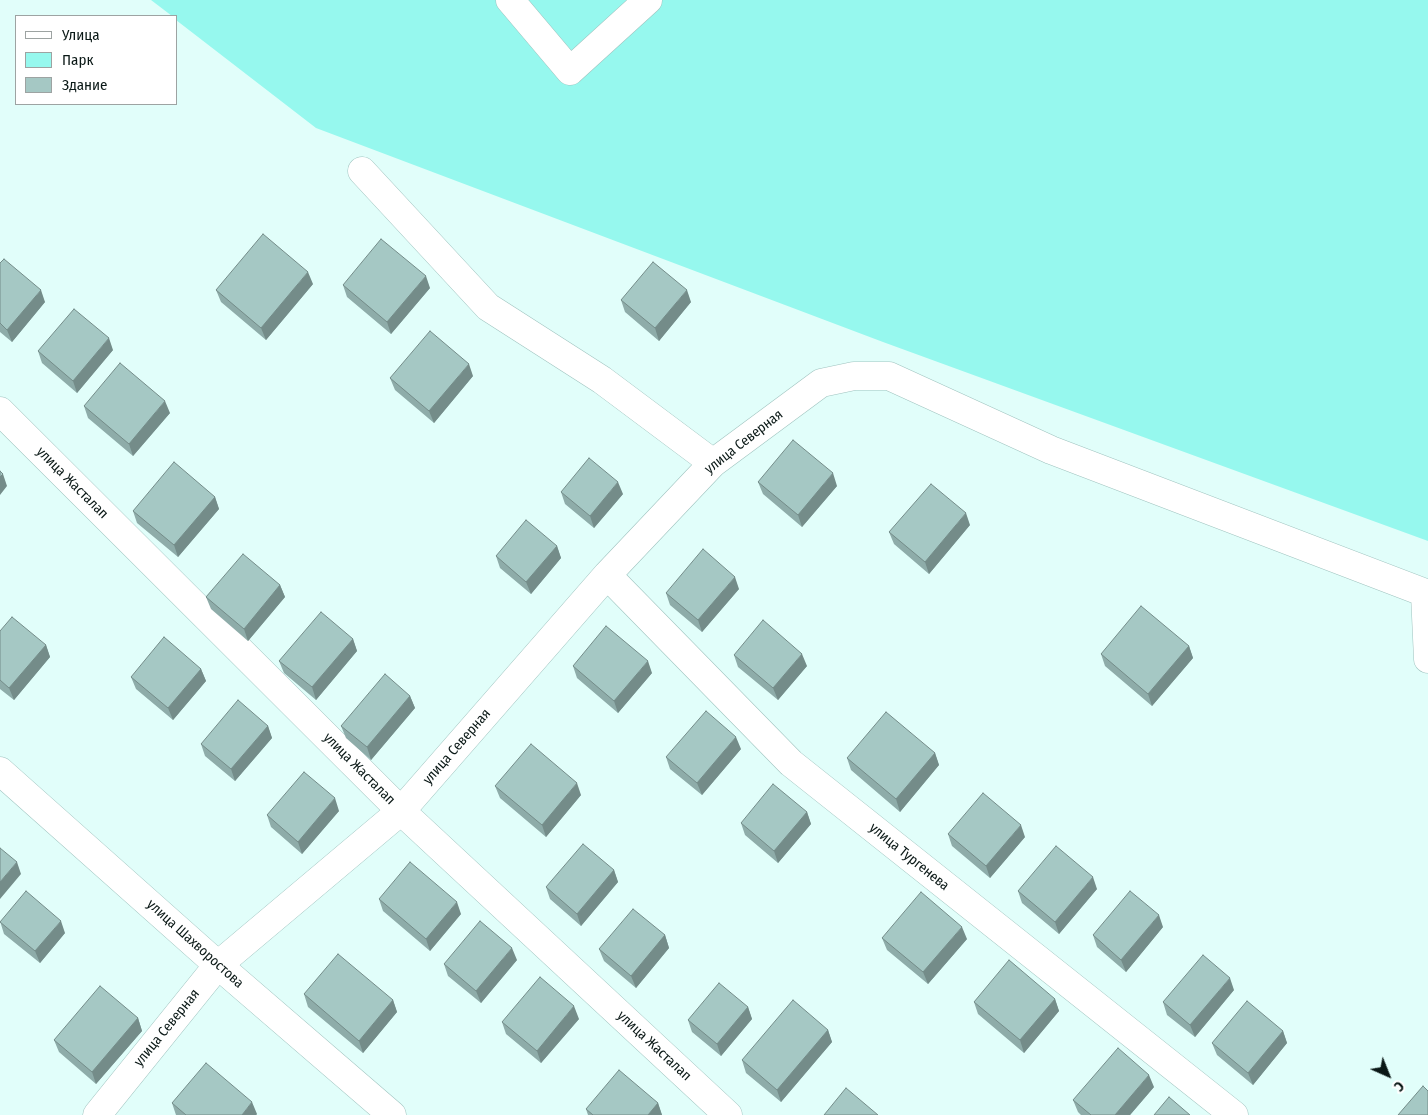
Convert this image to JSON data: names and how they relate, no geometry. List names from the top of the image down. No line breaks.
{"streets":{"street":["улица Северная","улица Жасталап","улица Тургенева","улица Шахворостова"]},"crossings":[["улица Северная","улица Жасталап"],["улица Северная","улица Тургенева"],["улица Северная","улица Шахворостова"]],"legend":["Улица","Парк","Здание"],"north":"bottom right"}
